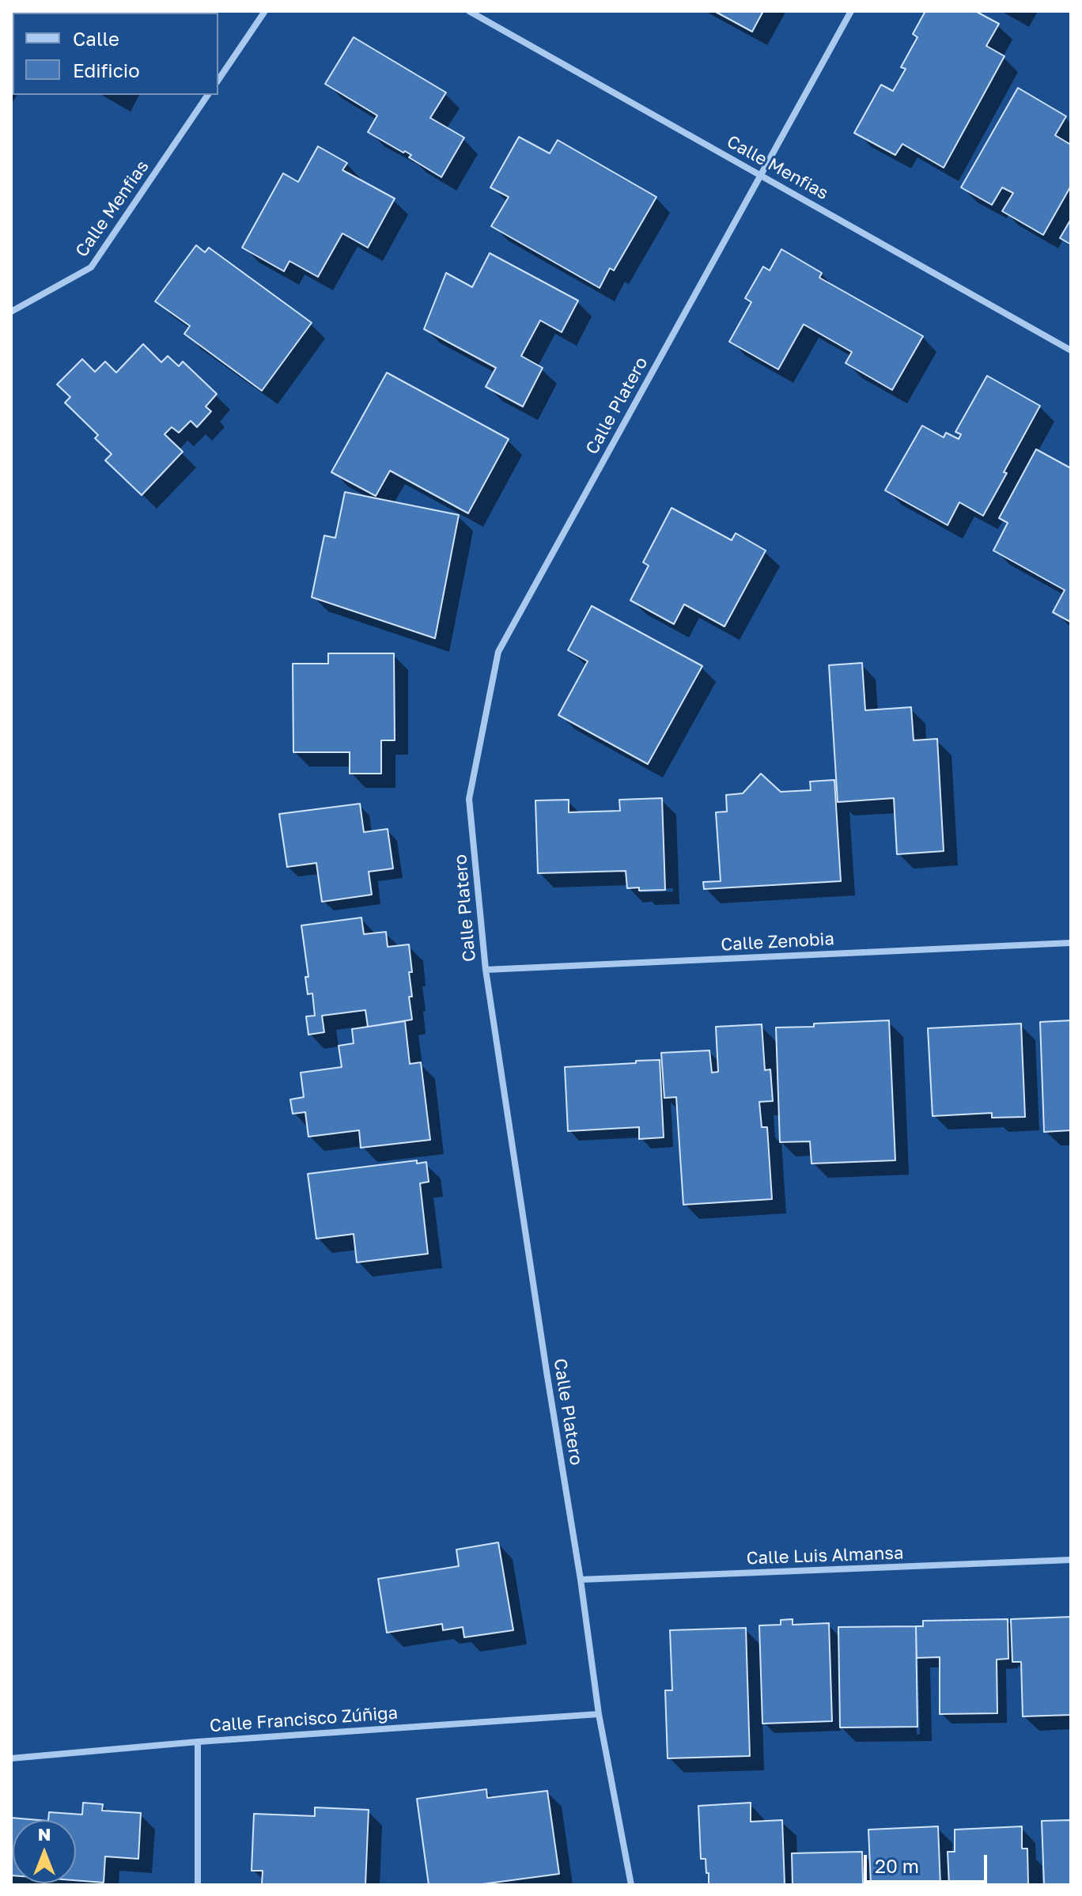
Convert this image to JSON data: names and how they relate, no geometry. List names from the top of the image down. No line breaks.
{"streets":{"street":["Calle Menfias","Calle Platero","Calle Zenobia","Calle Luis Almansa","Calle Francisco Zúñiga"]},"crossings":[["Calle Menfias","Calle Platero"],["Calle Platero","Calle Zenobia"],["Calle Platero","Calle Luis Almansa"],["Calle Platero","Calle Francisco Zúñiga"]],"legend":["Calle","Edificio"],"scale_bar":"20 m","north":"top"}
